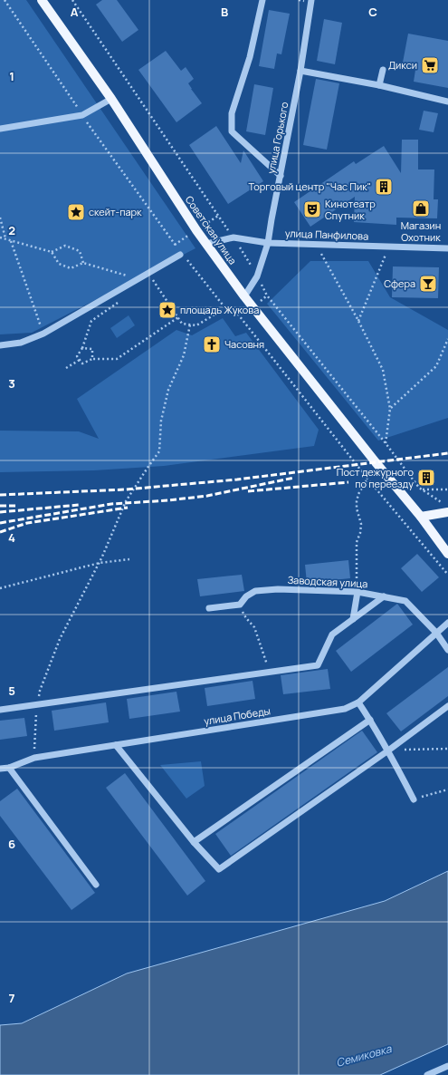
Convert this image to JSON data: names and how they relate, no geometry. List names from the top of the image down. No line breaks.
{"streets":{"main road":["Советская улица"],"street":["улица Горького","улица Панфилова","Заводская улица","улица Победы"]},"crossings":[["улица Горького","Советская улица"],["улица Горького","улица Панфилова"],["Советская улица","улица Панфилова"],["Заводская улица","улица Победы"]],"water":["Семиковка"],"places":{"supermarket":["Дикси"],"building":["Торговый центр \"Час Пик\"","Пост дежурного по переезду"],"shop":["Магазин Охотник"],"theatre":["Кинотеатр Спутник"],"place":["скейт-парк","площадь Жукова"],"bar":["Сфера"],"church":["Часовня"]},"grid":{"columns":["A","B","C"],"rows":["1","2","3","4","5","6","7"]}}
